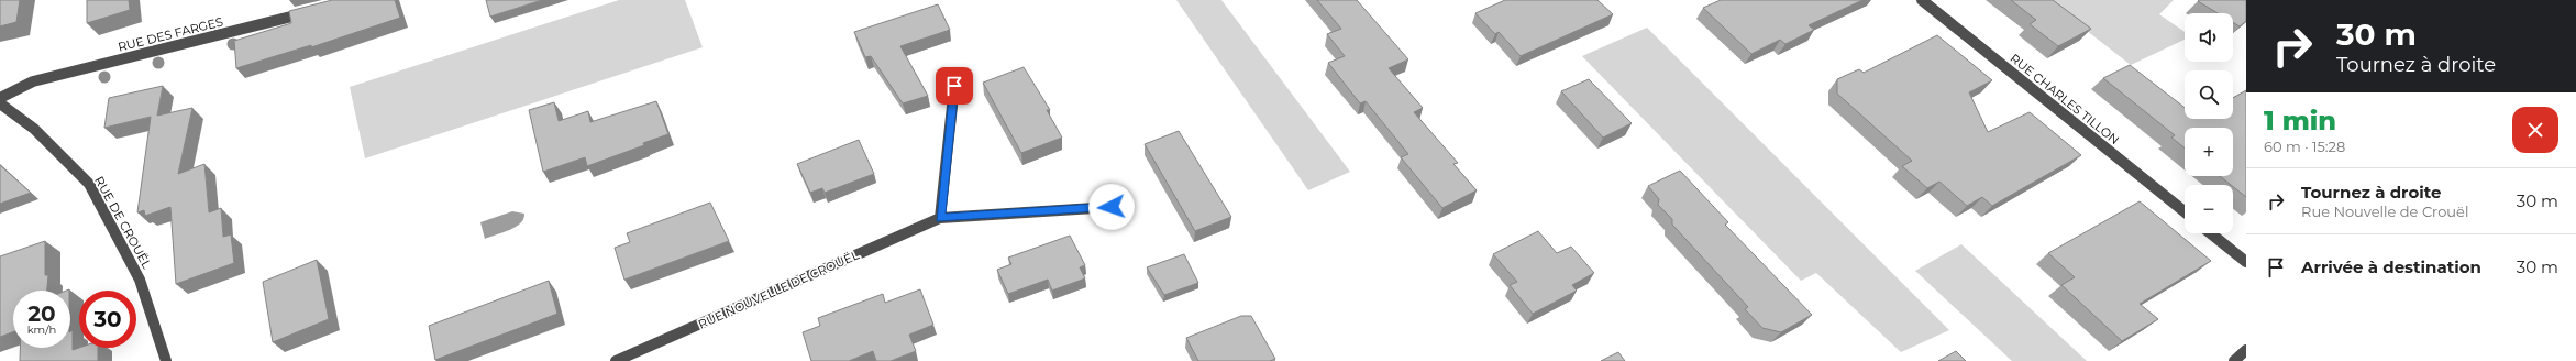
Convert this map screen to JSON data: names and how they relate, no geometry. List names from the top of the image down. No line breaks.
{"streets":{"street":["RUE DES FARGES","RUE CHARLES TILLON","RUE DE CROUËL","RUE NOUVELLE DE CROUËL"]},"page":{"turn":["30 m","Tournez à droite"],"map_buttons":["+","−"],"heading":["1 min","60 m · 15:28"],"list":[{"name":"Tournez à droite","note":"Rue Nouvelle de Crouël","value":"30 m"},{"name":"Arrivée à destination","value":"30 m"}],"speed":"20 km/h","limit":"30"}}
